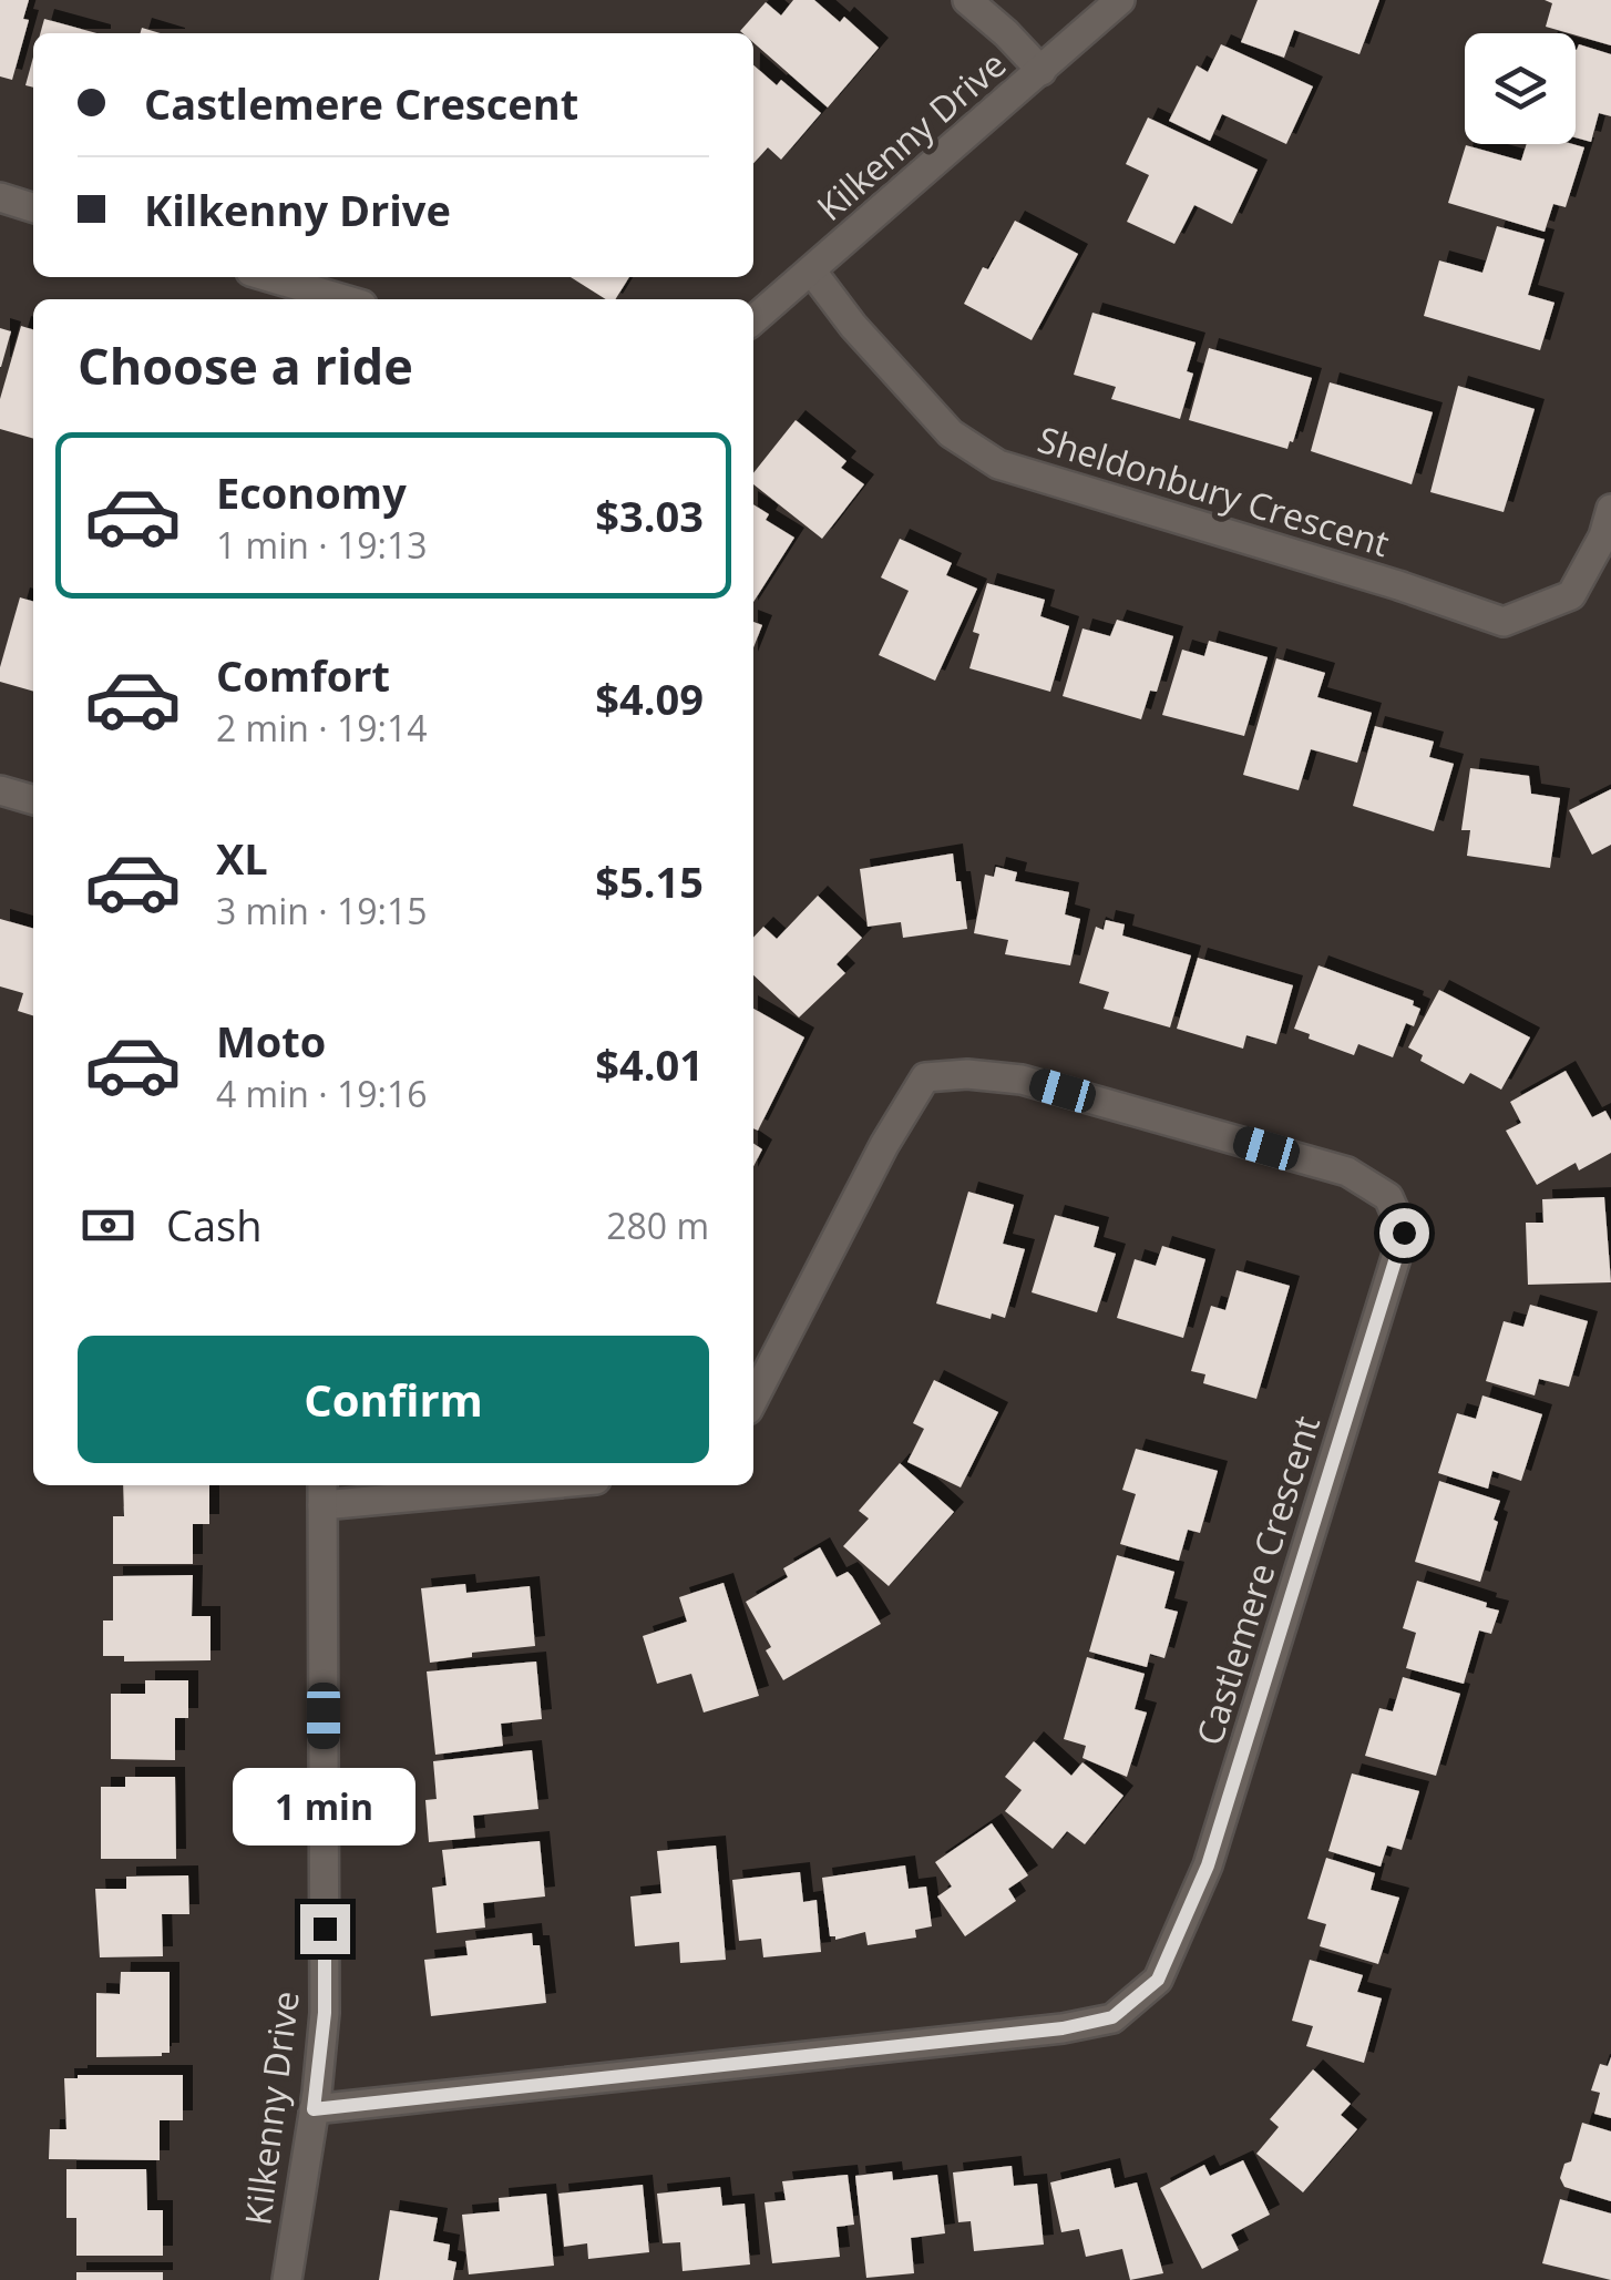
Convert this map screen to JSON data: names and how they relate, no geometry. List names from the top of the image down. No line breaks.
{"streets":{"street":["Kilkenny Drive","Sheldonbury Crescent","Castlemere Crescent"]},"crossings":[["Kilkenny Drive","Sheldonbury Crescent"],["Kilkenny Drive","Castlemere Crescent"]],"page":{"banner":["Castlemere Crescent","Kilkenny Drive"],"heading":"Choose a ride","list":[{"name":"Economy","note":"1 min · 19:13","value":"$3.03"},{"name":"Comfort","note":"2 min · 19:14","value":"$4.09"},{"name":"XL","note":"3 min · 19:15","value":"$5.15"},{"name":"Moto","note":"4 min · 19:16","value":"$4.01"}],"pay":["Cash","280 m"],"buttons":"Confirm","bubble":"1 min"}}
